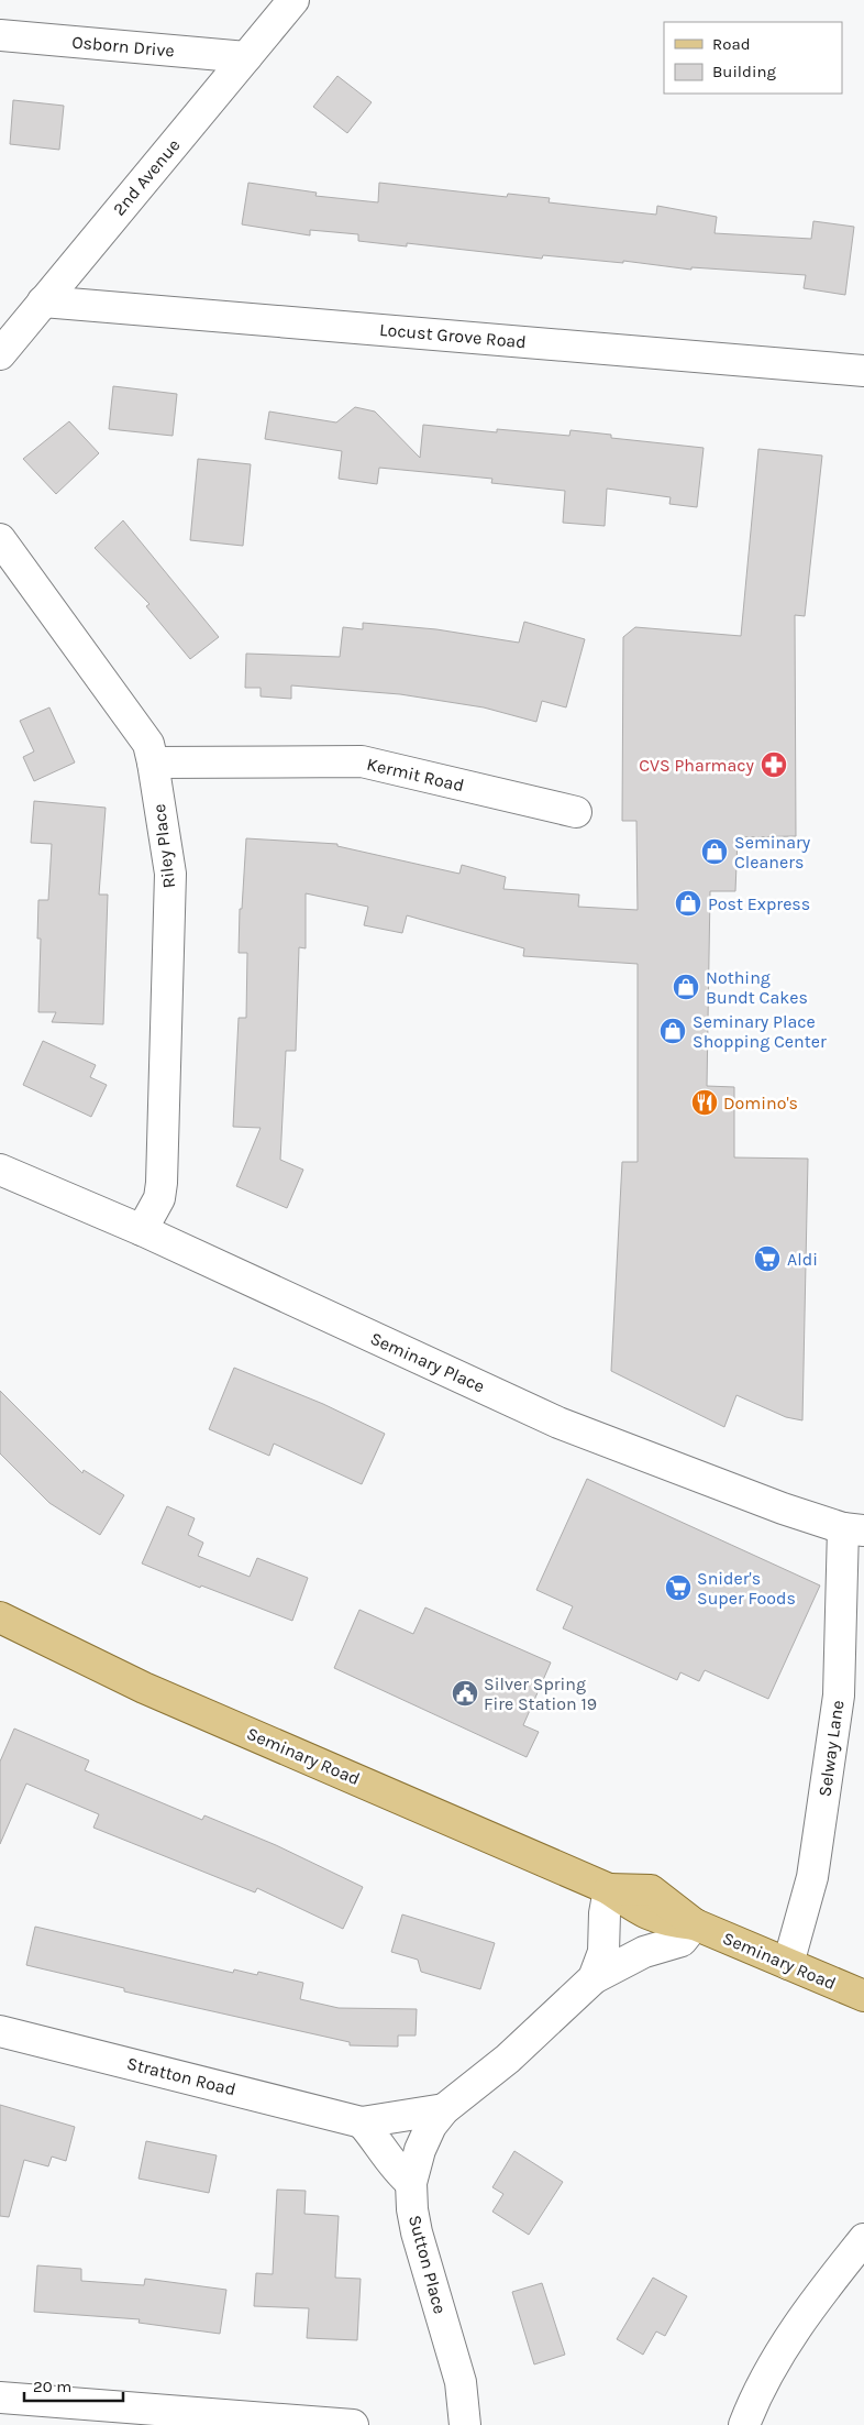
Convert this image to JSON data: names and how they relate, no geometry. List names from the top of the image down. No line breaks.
{"streets":{"main road":["Seminary Road"],"street":["Osborn Drive","2nd Avenue","Locust Grove Road","Kermit Road","Riley Place","Seminary Place","Selway Lane","Stratton Road","Sutton Place"]},"crossings":[["Osborn Drive","2nd Avenue"],["2nd Avenue","Locust Grove Road"],["Kermit Road","Riley Place"],["Riley Place","Seminary Place"],["Seminary Place","Selway Lane"],["Selway Lane","Seminary Road"],["Seminary Road","Sutton Place"],["Stratton Road","Sutton Place"]],"places":{"pharmacy":["CVS Pharmacy"],"shop":["Seminary Cleaners","Post Express","Nothing Bundt Cakes","Seminary Place Shopping Center"],"restaurant":["Domino's"],"supermarket":["Aldi","Snider's Super Foods"],"public building":["Silver Spring Fire Station 19"]},"legend":["Road","Building"],"scale_bar":"20 m"}
